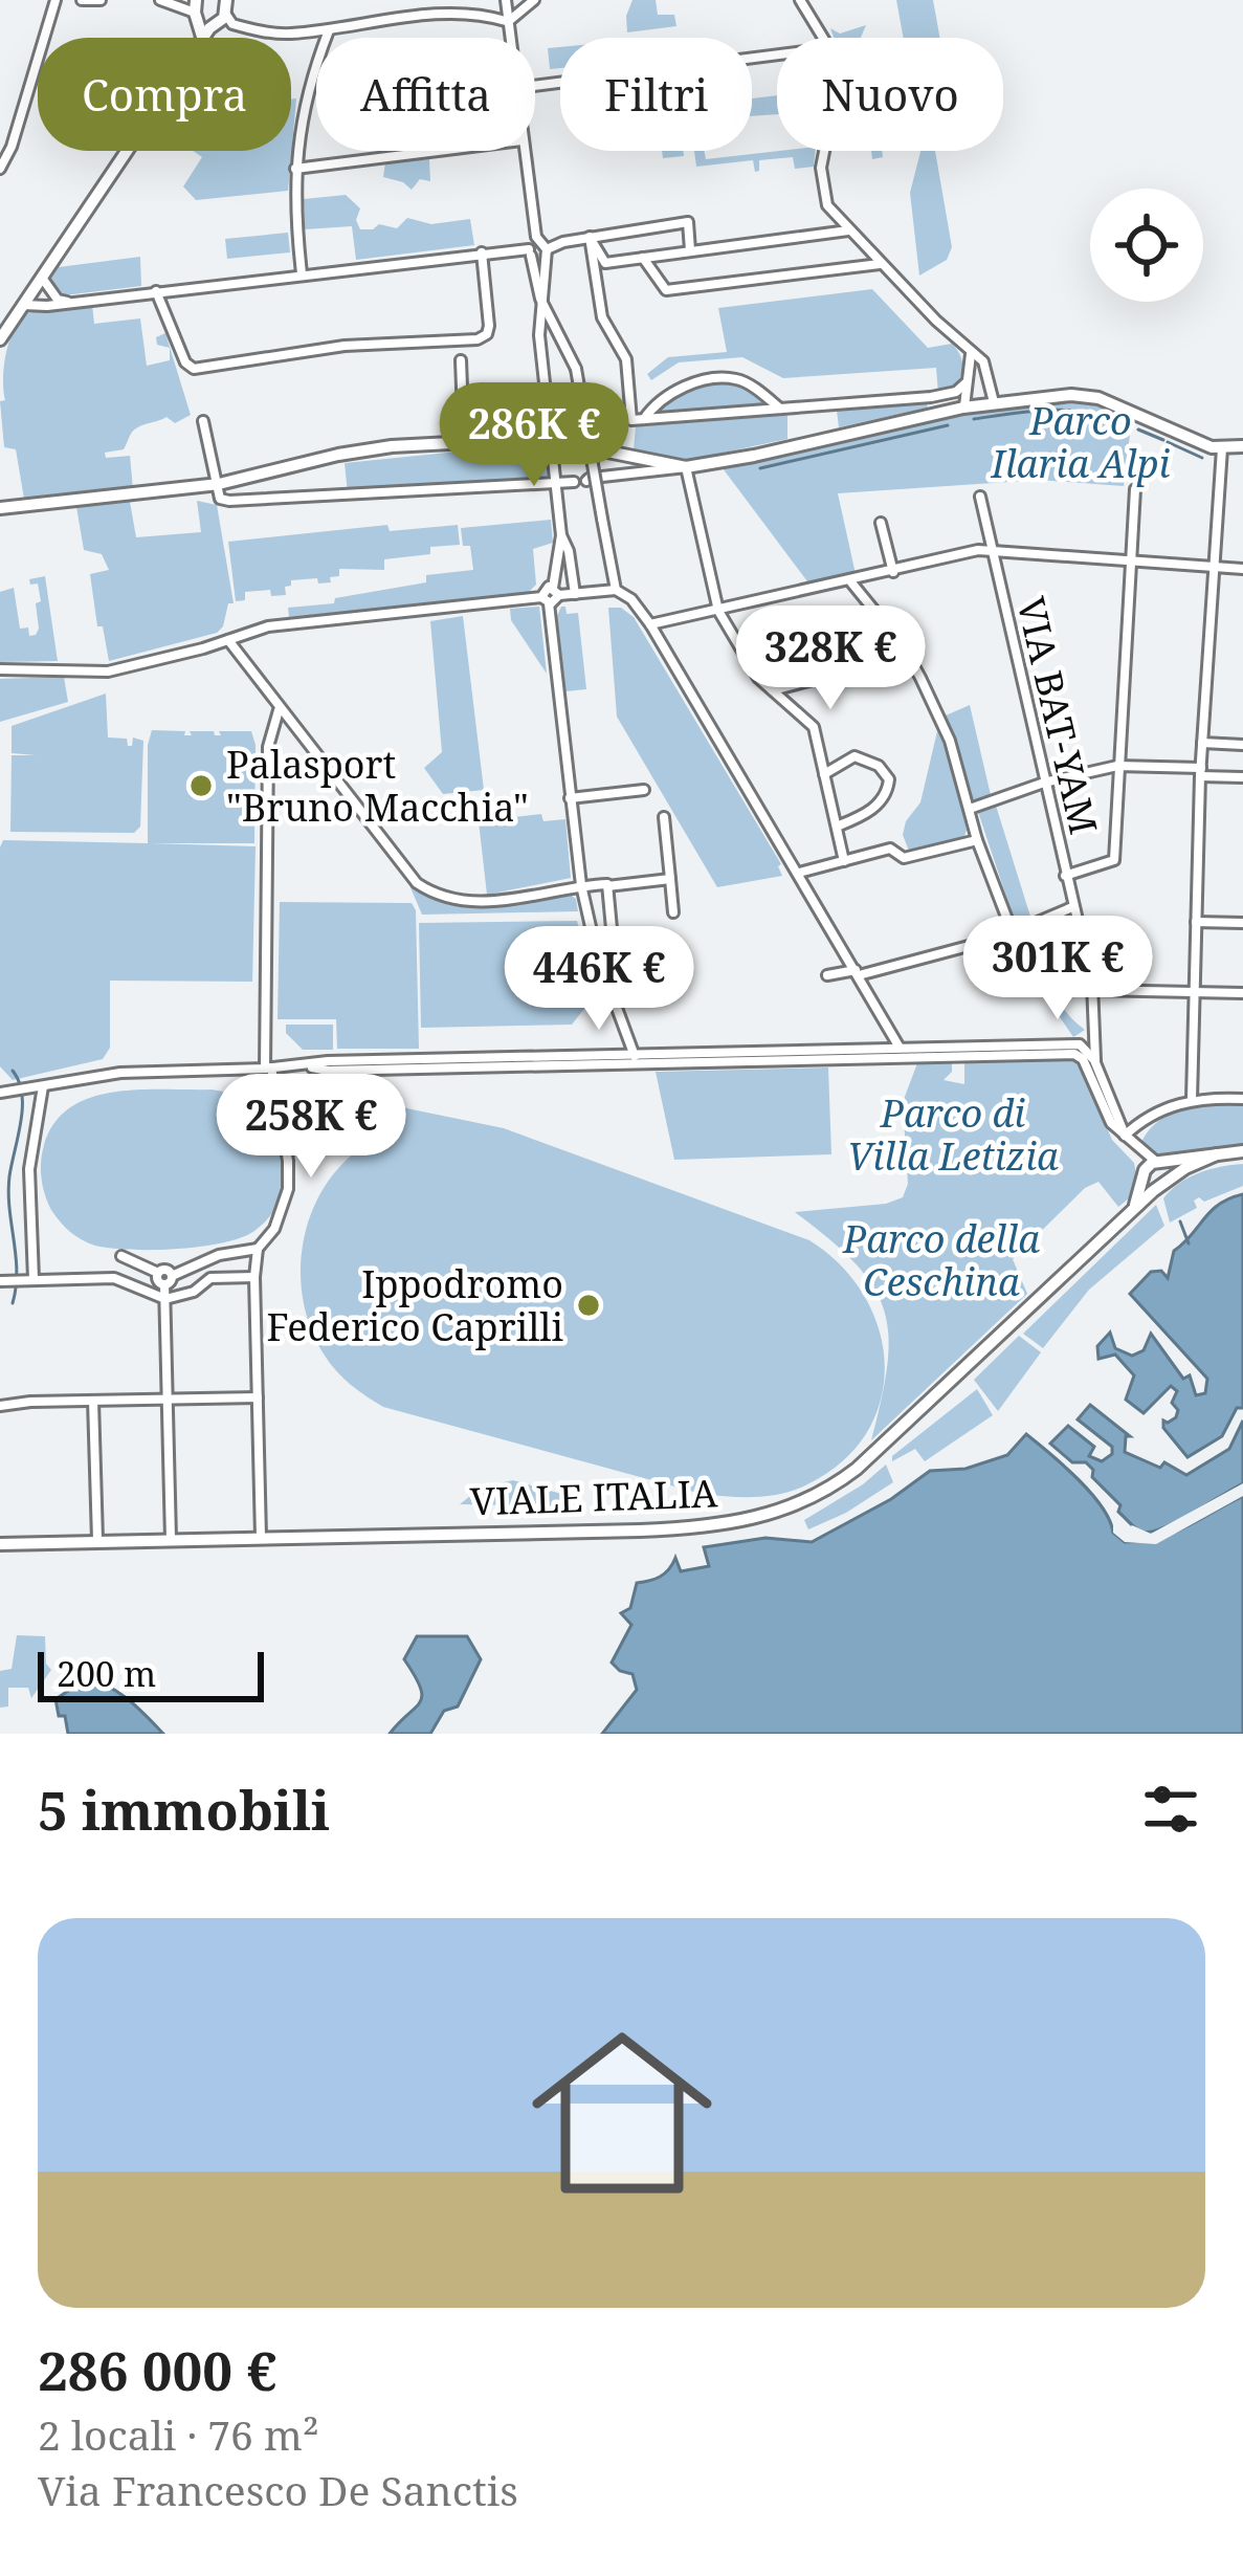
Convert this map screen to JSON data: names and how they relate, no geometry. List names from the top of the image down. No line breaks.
{"streets":{"main road":["VIALE ITALIA"],"street":["VIA BAT-YAM"]},"parks":["Parco Ilaria Alpi","Parco di Villa Letizia","Parco della Ceschina"],"places":["Palasport \"Bruno Macchia\"","Ippodromo Federico Caprilli"],"scale_bar":"200 m","page":{"chip":["Compra","Affitta","Filtri","Nuovo"],"price":["286K €","328K €","301K €","446K €","258K €"],"scale":"200 m","heading":"5 immobili","list":[{"name":"286 000 €","note":"2 locali · 76 m² · Via Francesco De Sanctis"}]}}
